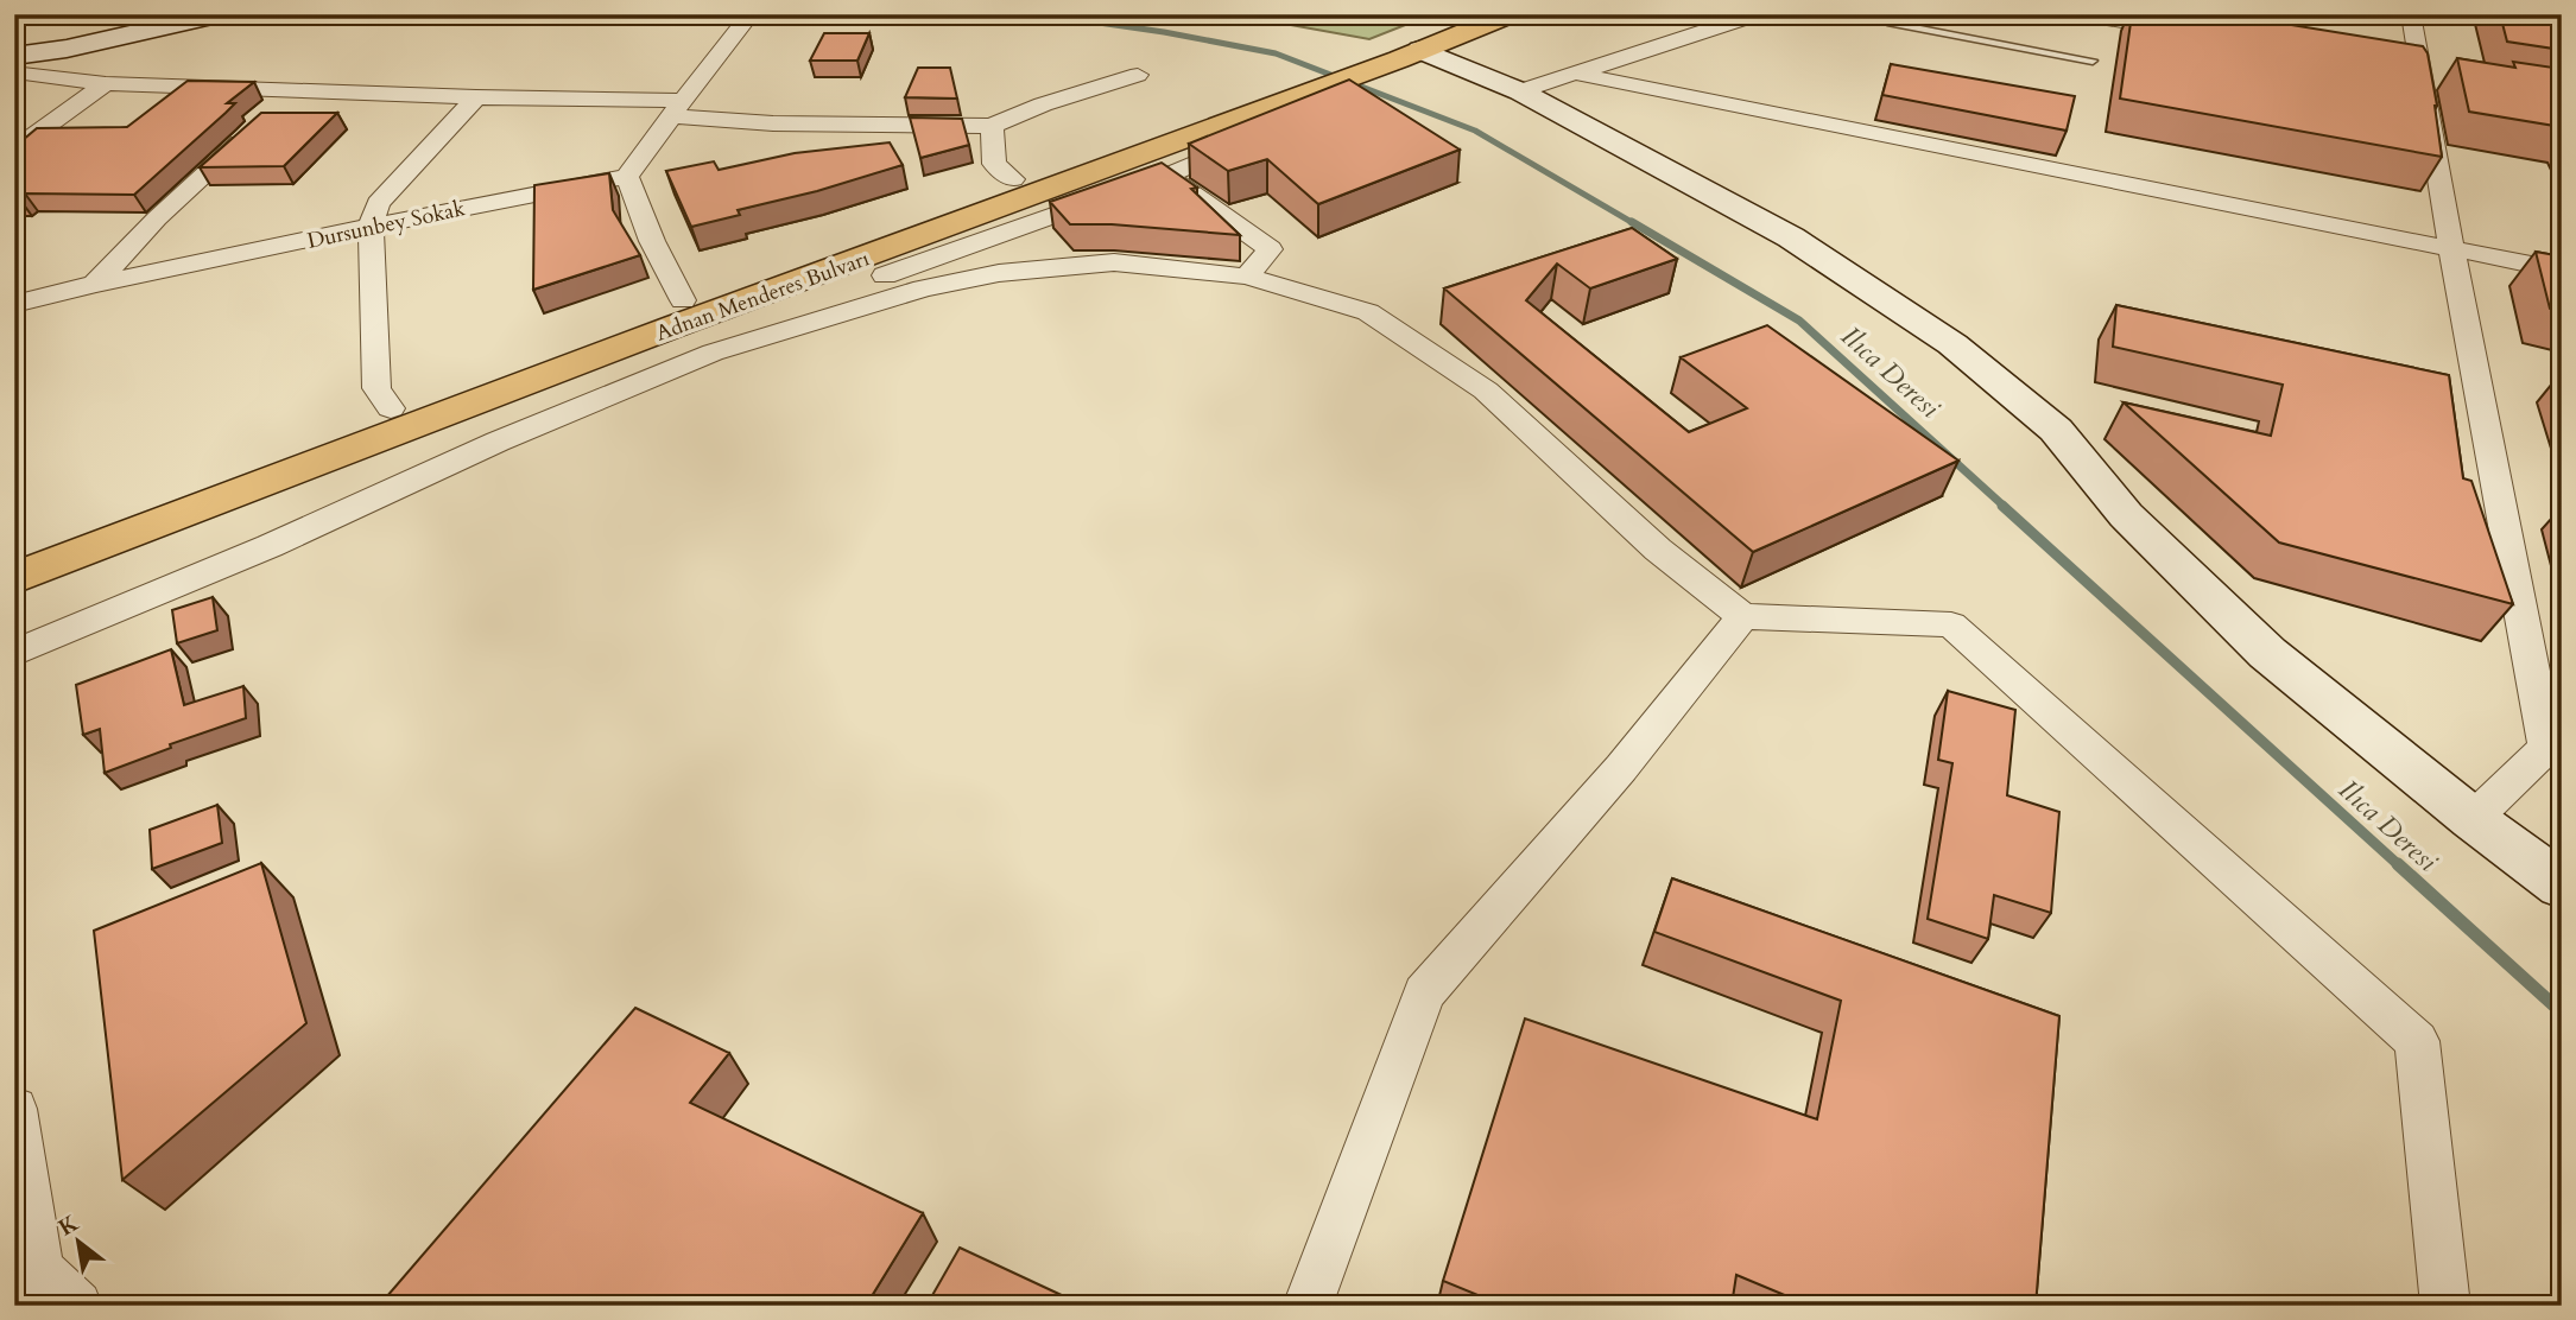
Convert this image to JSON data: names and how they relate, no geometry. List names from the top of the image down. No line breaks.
{"streets":{"main road":["Adnan Menderes Bulvarı"],"street":["Dursunbey Sokak"]},"water":["Ilıca Deresi"],"north":"top left"}
